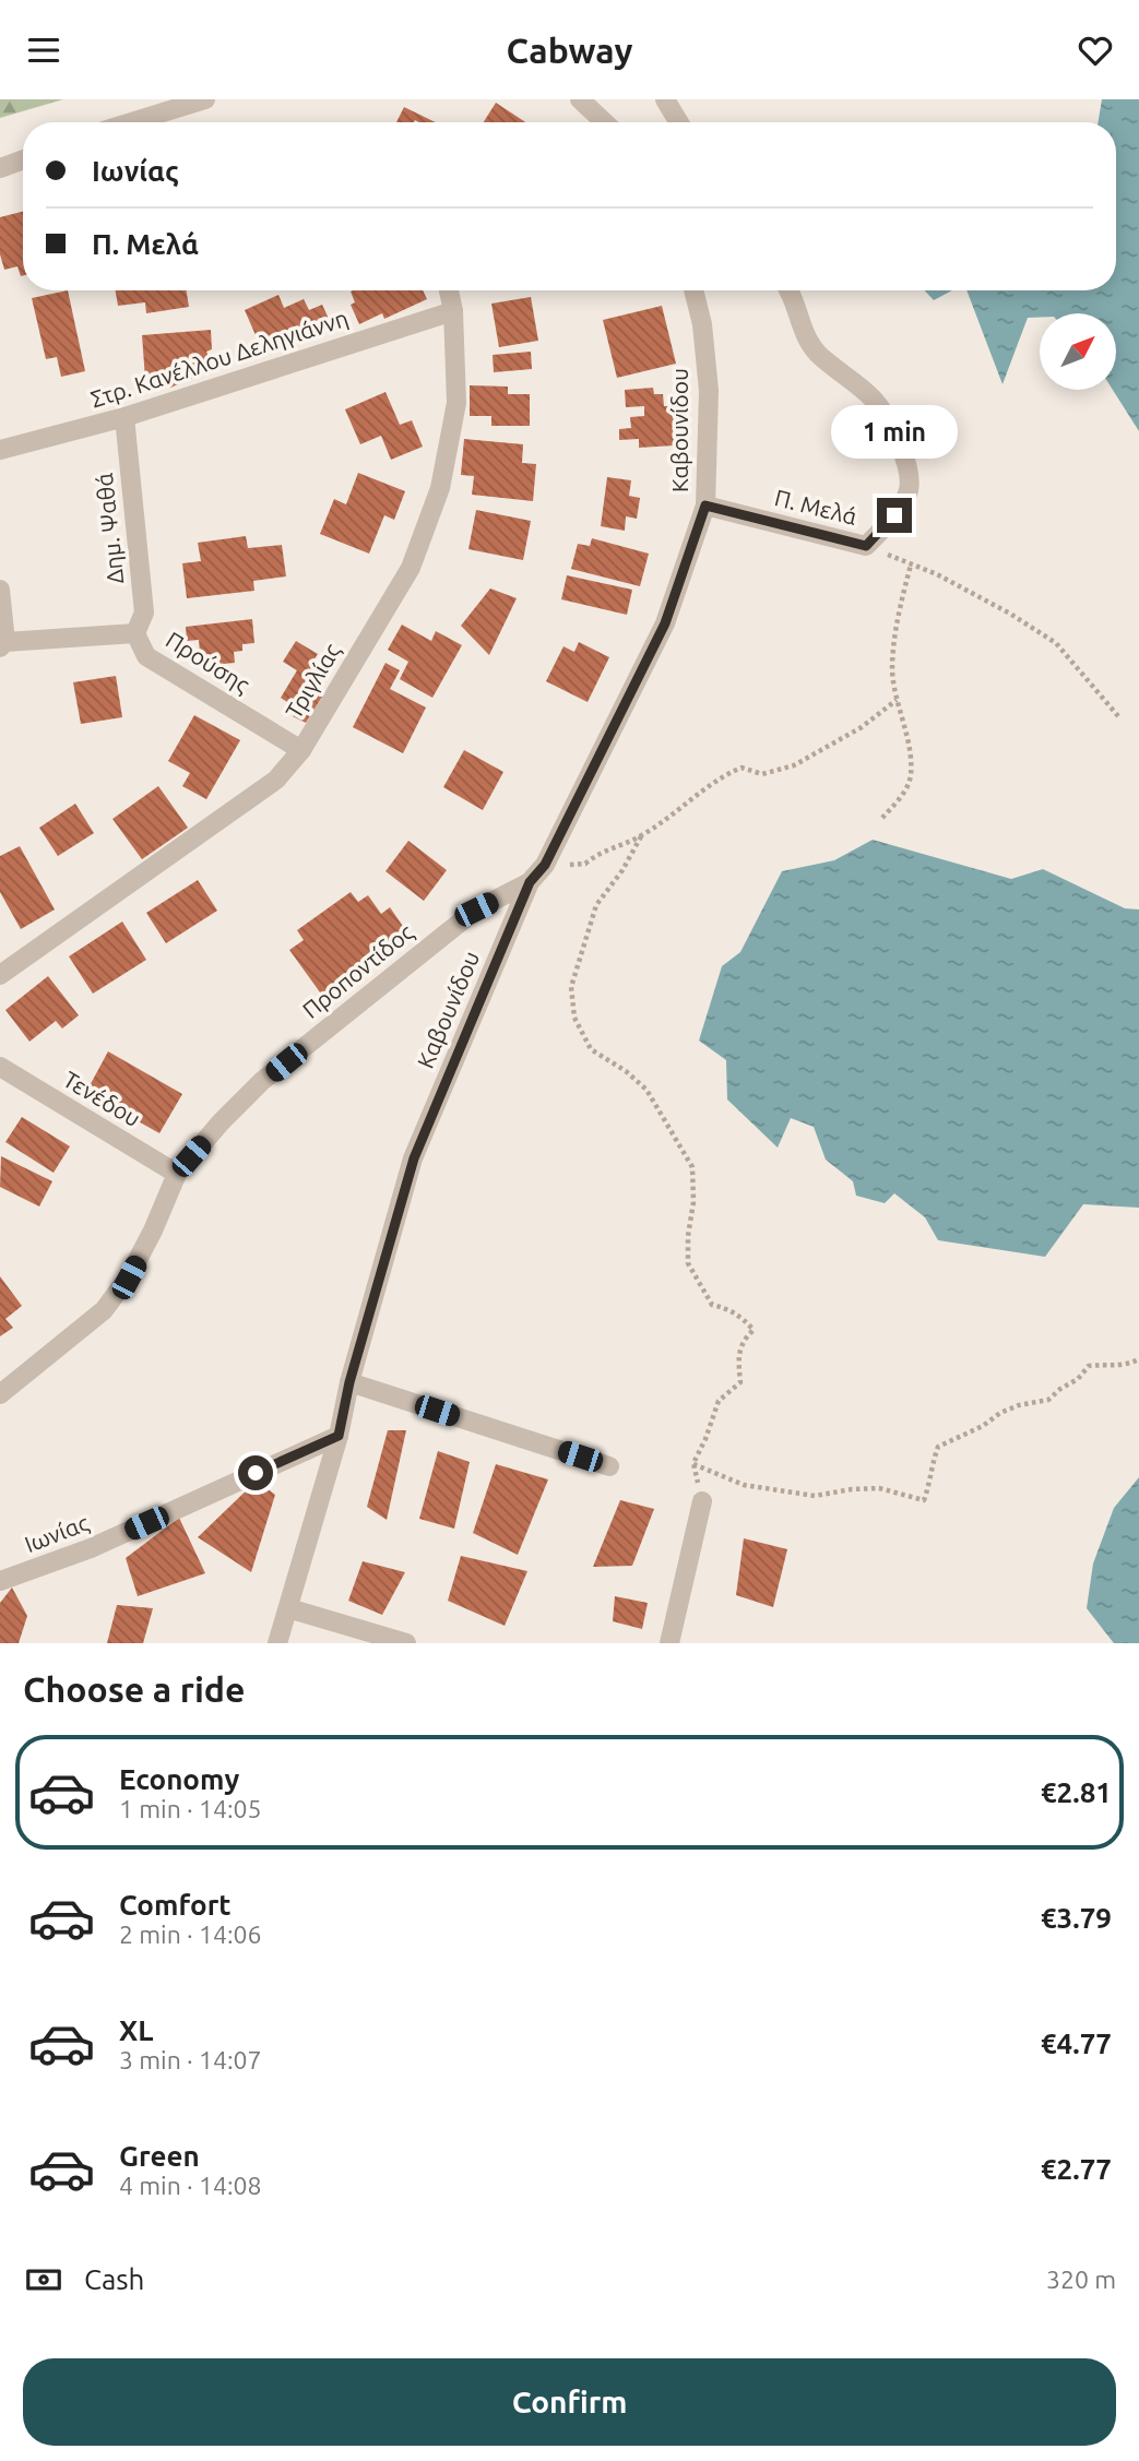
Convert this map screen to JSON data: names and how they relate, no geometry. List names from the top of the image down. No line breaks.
{"streets":{"street":["Στρ. Κανέλλου Δεληγιάννη","Καβουνίδου","Π. Μελά","Δημ. Ψαθά","Προύσης","Τριγλίας","Προποντίδος","Τενέδου","Ιωνίας"]},"crossings":[["Στρ. Κανέλλου Δεληγιάννη","Δημ. Ψαθά"],["Στρ. Κανέλλου Δεληγιάννη","Τριγλίας"],["Καβουνίδου","Π. Μελά"],["Καβουνίδου","Προποντίδος"],["Καβουνίδου","Ιωνίας"],["Δημ. Ψαθά","Προύσης"],["Προύσης","Τριγλίας"],["Προποντίδος","Τενέδου"]],"north":"top right","page":{"header":"Cabway","banner":["Ιωνίας","Π. Μελά"],"bubble":"1 min","heading":"Choose a ride","list":[{"name":"Economy","note":"1 min · 14:05","value":"€2.81"},{"name":"Comfort","note":"2 min · 14:06","value":"€3.79"},{"name":"XL","note":"3 min · 14:07","value":"€4.77"},{"name":"Green","note":"4 min · 14:08","value":"€2.77"}],"pay":["Cash","320 m"],"buttons":"Confirm"}}
